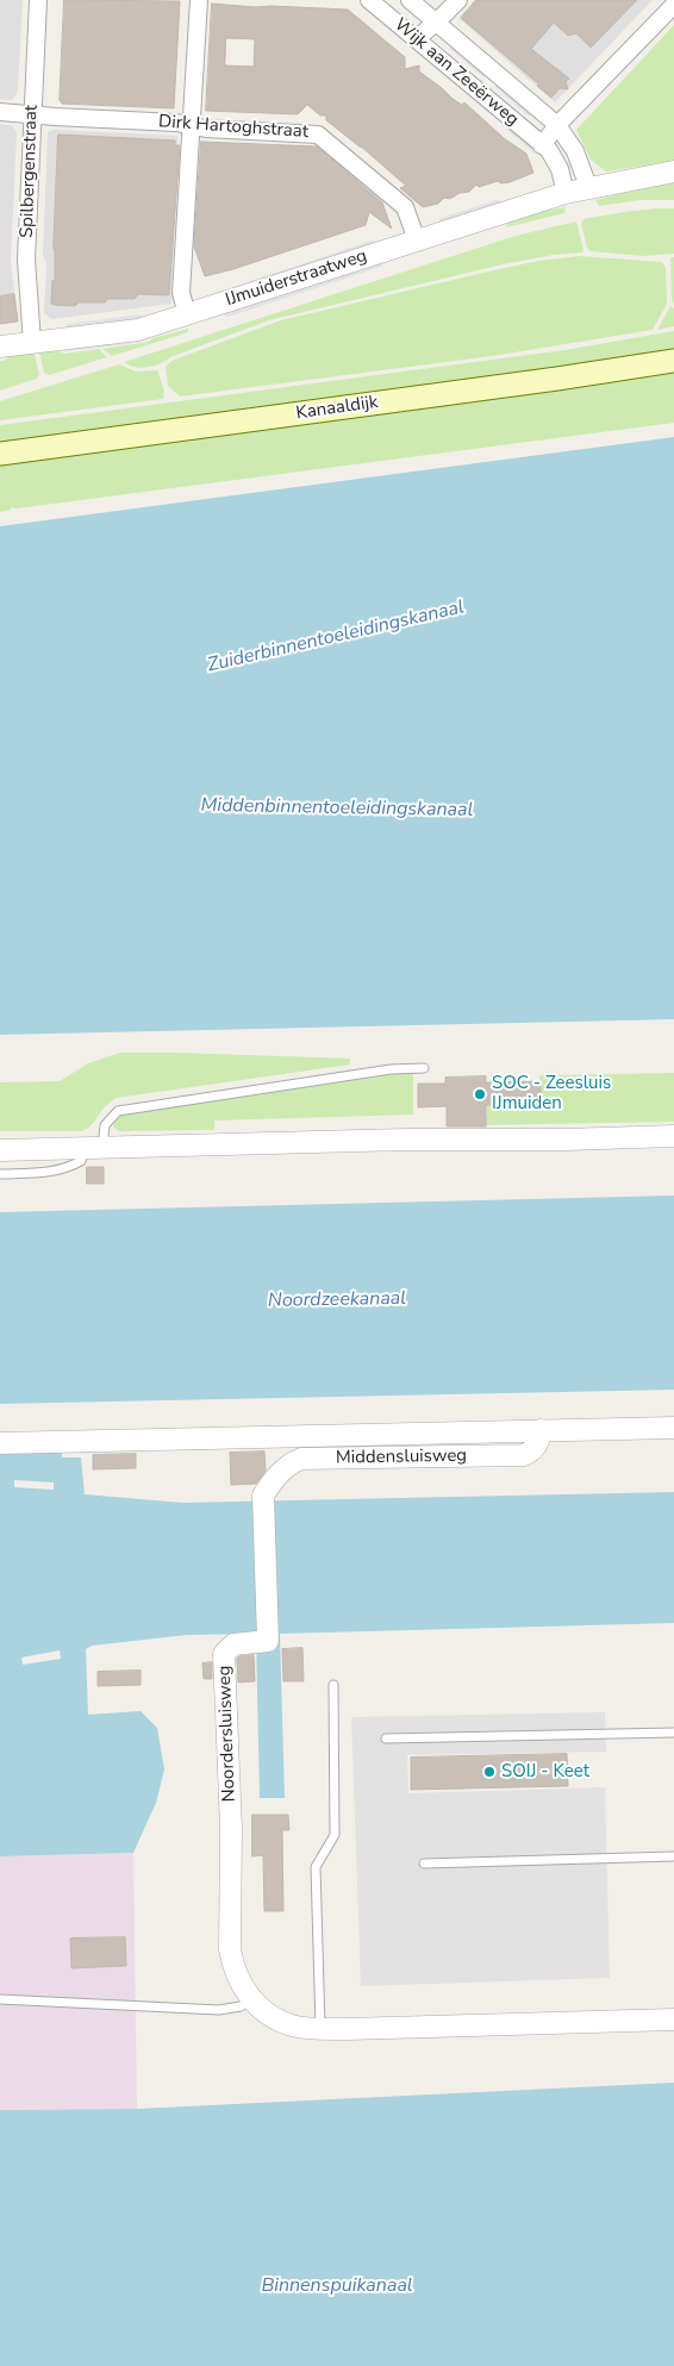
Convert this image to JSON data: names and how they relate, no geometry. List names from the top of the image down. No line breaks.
{"streets":{"main road":["Kanaaldijk"],"street":["Wijk aan Zeeërweg","Dirk Hartoghstraat","Spilbergenstraat","IJmuiderstraatweg","Middensluisweg","Noordersluisweg"]},"crossings":[["Wijk aan Zeeërweg","IJmuiderstraatweg"],["Dirk Hartoghstraat","Spilbergenstraat"],["Dirk Hartoghstraat","IJmuiderstraatweg"],["Spilbergenstraat","IJmuiderstraatweg"],["Middensluisweg","Noordersluisweg"]],"water":["Zuiderbinnentoeleidingskanaal","Middenbinnentoeleidingskanaal","Noordzeekanaal","Binnenspuikanaal"],"places":["SOC - Zeesluis IJmuiden","SOIJ - Keet"]}
